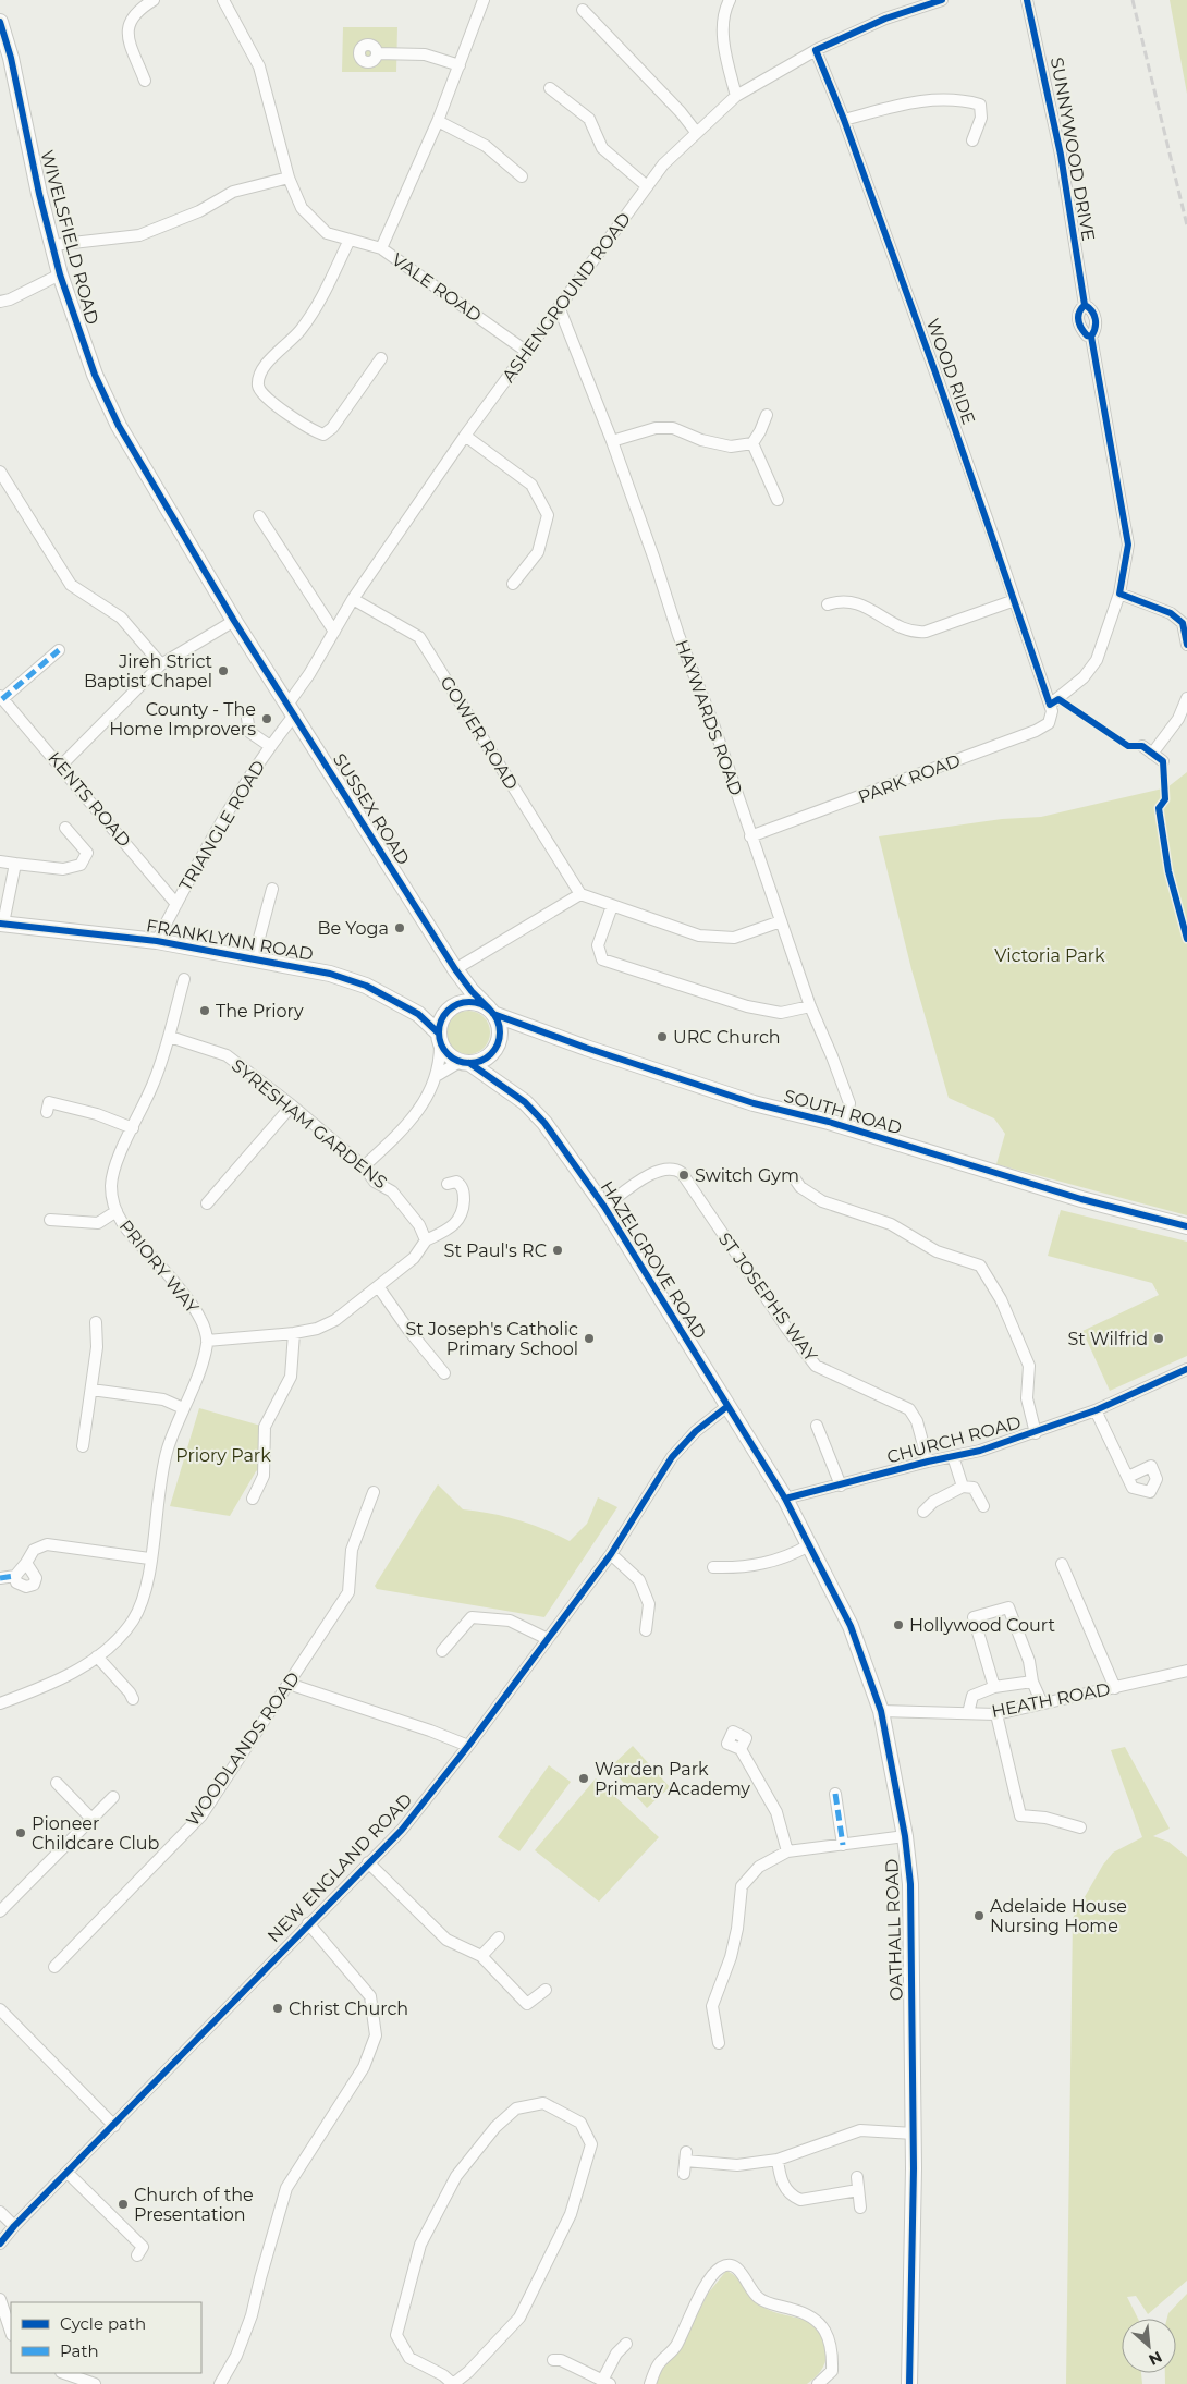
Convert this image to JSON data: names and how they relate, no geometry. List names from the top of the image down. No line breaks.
{"streets":{"main road":["WIVELSFIELD ROAD","SUSSEX ROAD","FRANKLYNN ROAD","SOUTH ROAD","HAZELGROVE ROAD","OATHALL ROAD"],"street":["SUNNYWOOD DRIVE","VALE ROAD","ASHENGROUND ROAD","WOOD RIDE","HAYWARDS ROAD","GOWER ROAD","PARK ROAD","KENTS ROAD","TRIANGLE ROAD","SYRESHAM GARDENS","PRIORY WAY","ST JOSEPHS WAY","CHURCH ROAD","HEATH ROAD","WOODLANDS ROAD","NEW ENGLAND ROAD"]},"crossings":[["SUNNYWOOD DRIVE","WOOD RIDE"],["SUNNYWOOD DRIVE","PARK ROAD"],["WIVELSFIELD ROAD","SUSSEX ROAD"],["VALE ROAD","ASHENGROUND ROAD"],["ASHENGROUND ROAD","WOOD RIDE"],["ASHENGROUND ROAD","HAYWARDS ROAD"],["ASHENGROUND ROAD","GOWER ROAD"],["ASHENGROUND ROAD","SUSSEX ROAD"],["ASHENGROUND ROAD","TRIANGLE ROAD"],["WOOD RIDE","PARK ROAD"],["HAYWARDS ROAD","PARK ROAD"],["HAYWARDS ROAD","SOUTH ROAD"],["KENTS ROAD","TRIANGLE ROAD"],["SUSSEX ROAD","TRIANGLE ROAD"],["SUSSEX ROAD","FRANKLYNN ROAD"],["SUSSEX ROAD","SOUTH ROAD"],["SUSSEX ROAD","HAZELGROVE ROAD"],["TRIANGLE ROAD","FRANKLYNN ROAD"],["FRANKLYNN ROAD","SOUTH ROAD"],["FRANKLYNN ROAD","HAZELGROVE ROAD"],["SOUTH ROAD","HAZELGROVE ROAD"],["SYRESHAM GARDENS","PRIORY WAY"],["HAZELGROVE ROAD","ST JOSEPHS WAY"],["HAZELGROVE ROAD","CHURCH ROAD"],["HAZELGROVE ROAD","NEW ENGLAND ROAD"],["HAZELGROVE ROAD","OATHALL ROAD"],["ST JOSEPHS WAY","CHURCH ROAD"],["CHURCH ROAD","OATHALL ROAD"],["HEATH ROAD","OATHALL ROAD"]],"parks":["Victoria Park","Priory Park"],"places":["Jireh Strict Baptist Chapel","County - The Home Improvers","Be Yoga","The Priory","URC Church","Switch Gym","St Paul's RC","St Joseph's Catholic Primary School","St Wilfrid","Hollywood Court","Warden Park Primary Academy","Pioneer Childcare Club","Adelaide House Nursing Home","Christ Church","Church of the Presentation"],"legend":["Cycle path","Path"],"north":"bottom right"}
